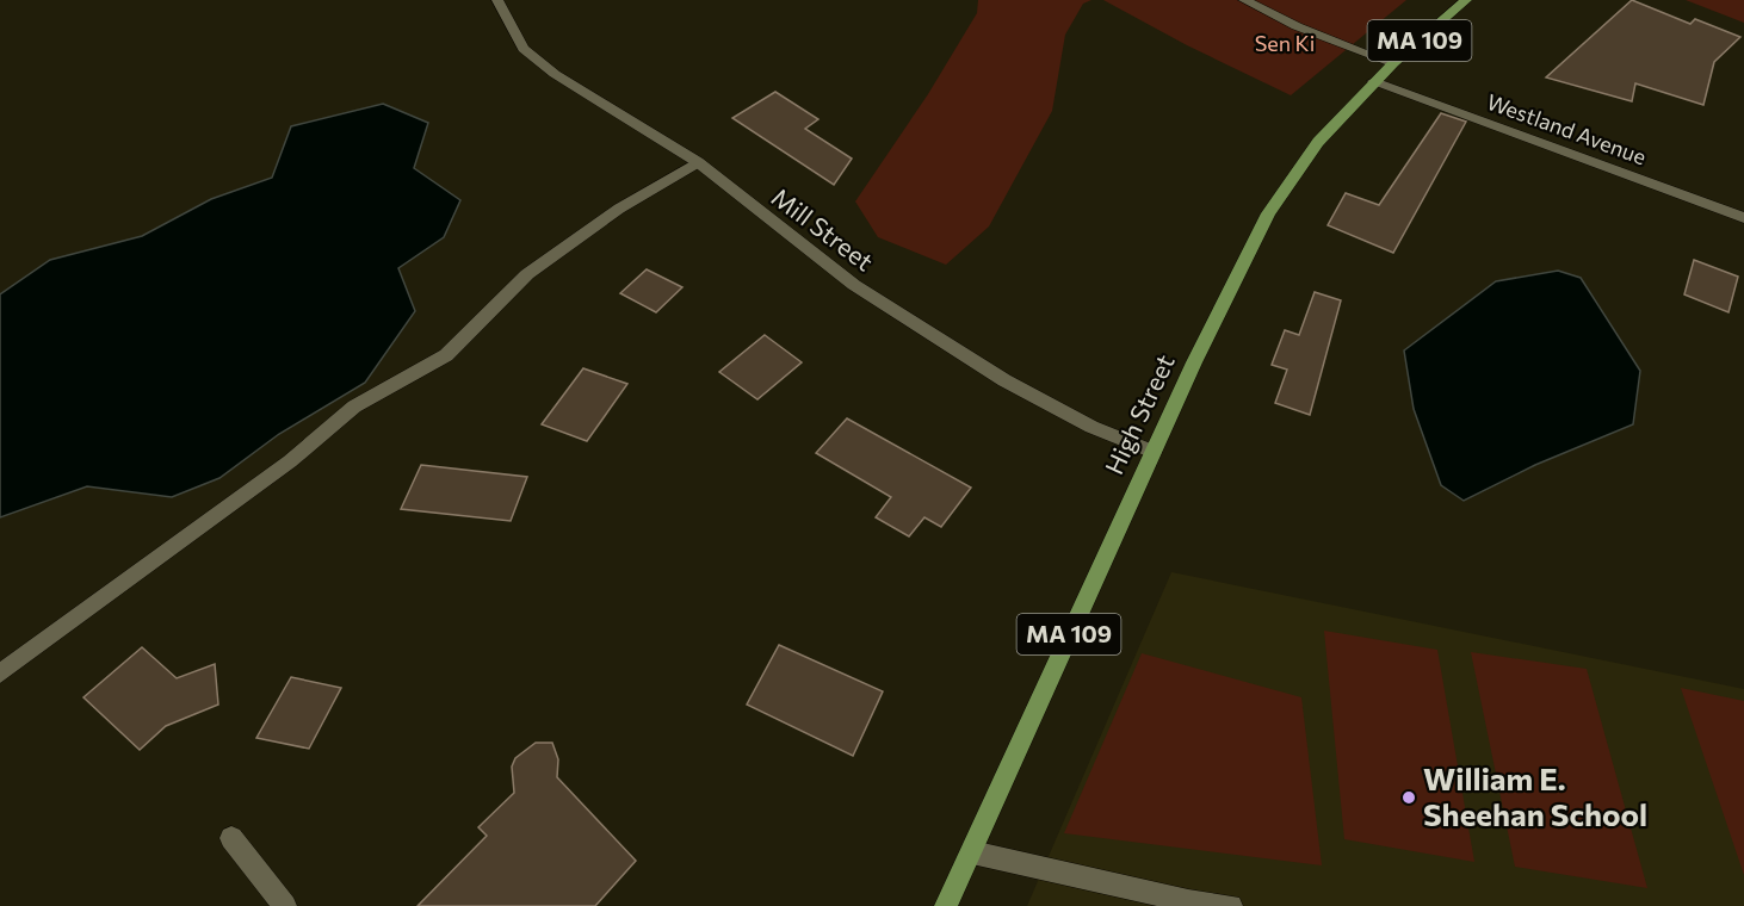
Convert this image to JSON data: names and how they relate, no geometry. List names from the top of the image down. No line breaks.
{"streets":{"main road":["MA 109","High Street"],"street":["Westland Avenue","Mill Street"]},"crossings":[["Westland Avenue","High Street"],["Mill Street","High Street"]],"parks":["Sen Ki"],"places":["William E. Sheehan School"]}
